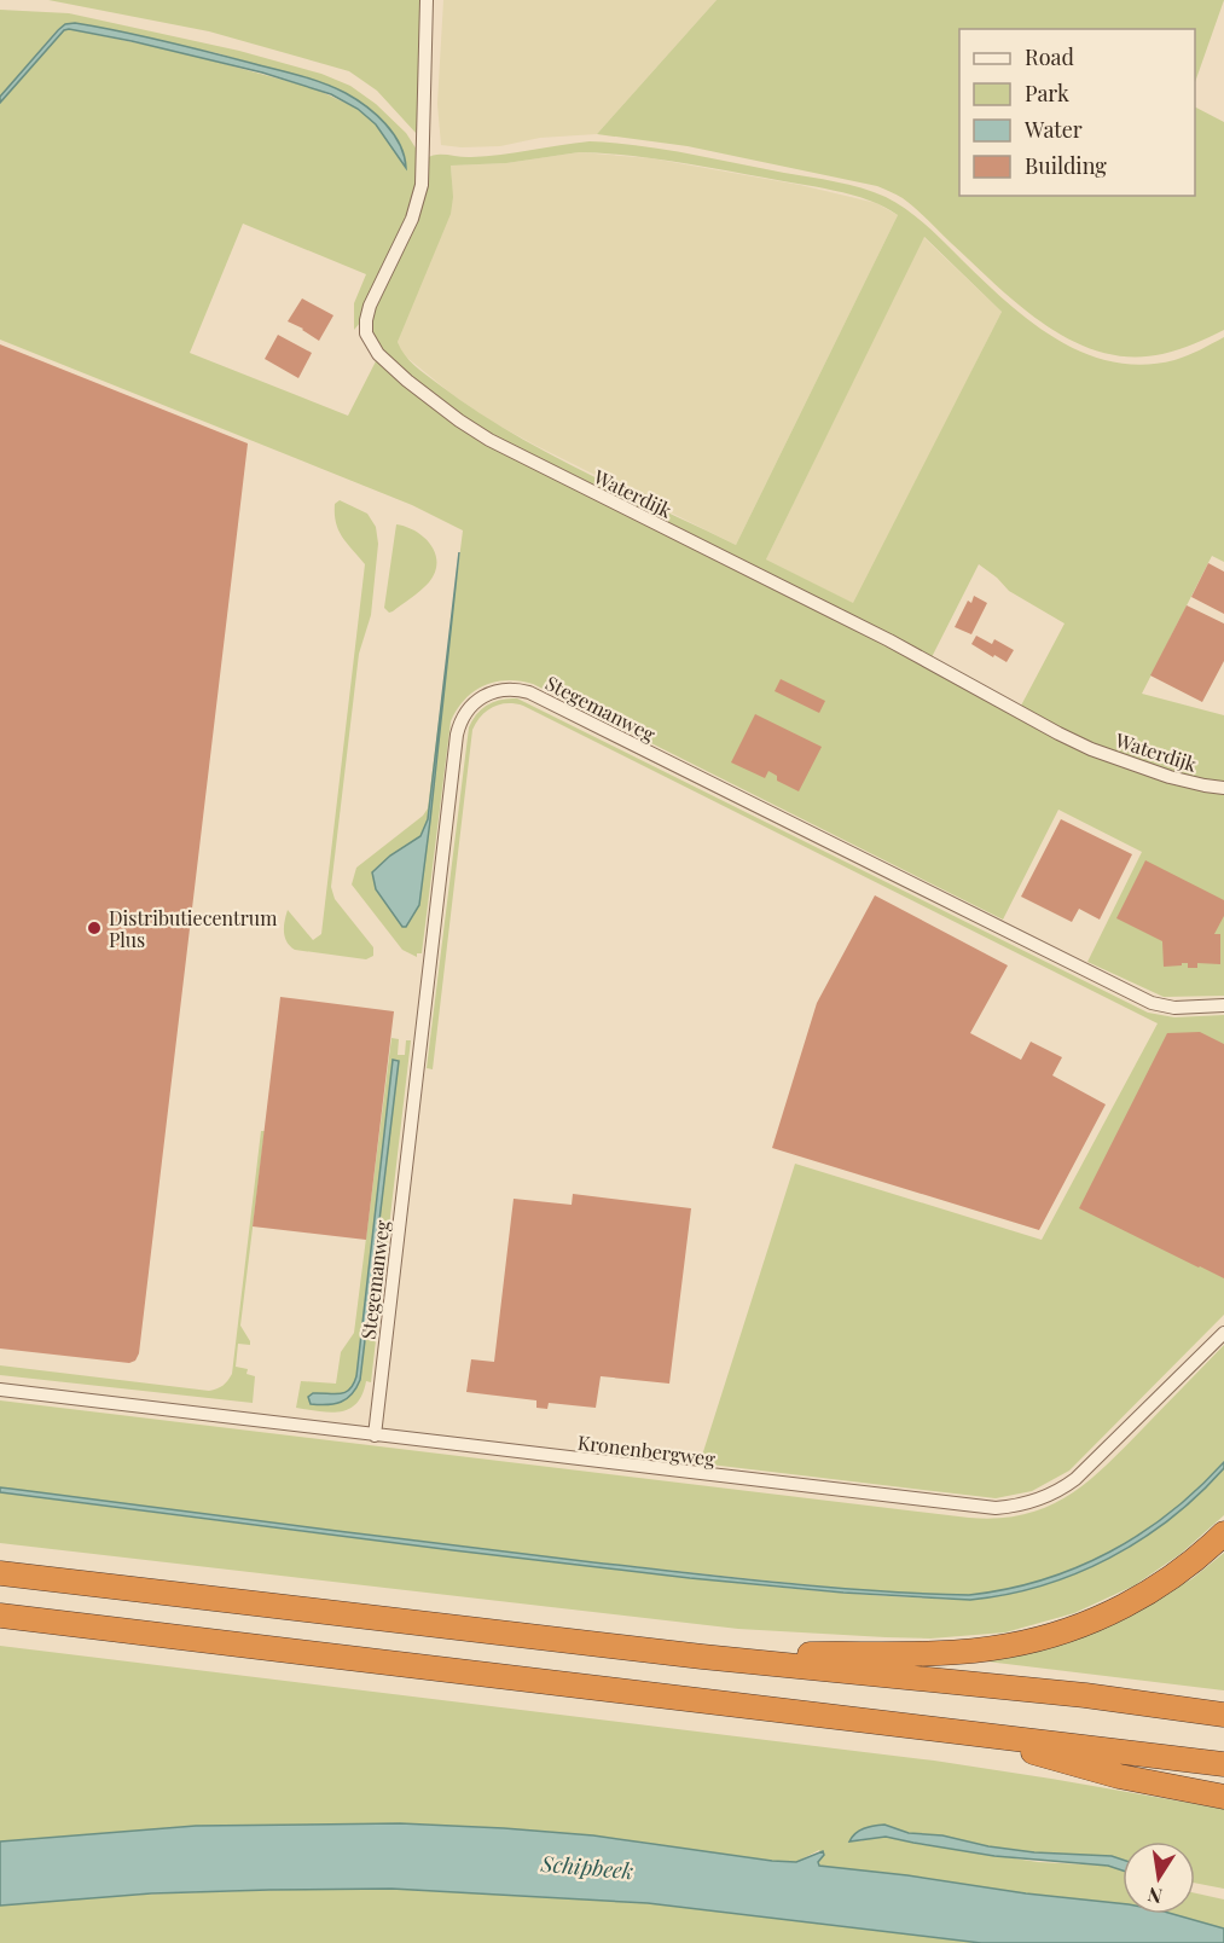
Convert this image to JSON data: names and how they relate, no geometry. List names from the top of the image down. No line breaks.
{"streets":{"street":["Waterdijk","Stegemanweg","Kronenbergweg"]},"crossings":[["Stegemanweg","Kronenbergweg"]],"water":["Schipbeek"],"places":["Distributiecentrum Plus"],"legend":["Road","Park","Water","Building"],"north":"bottom"}
